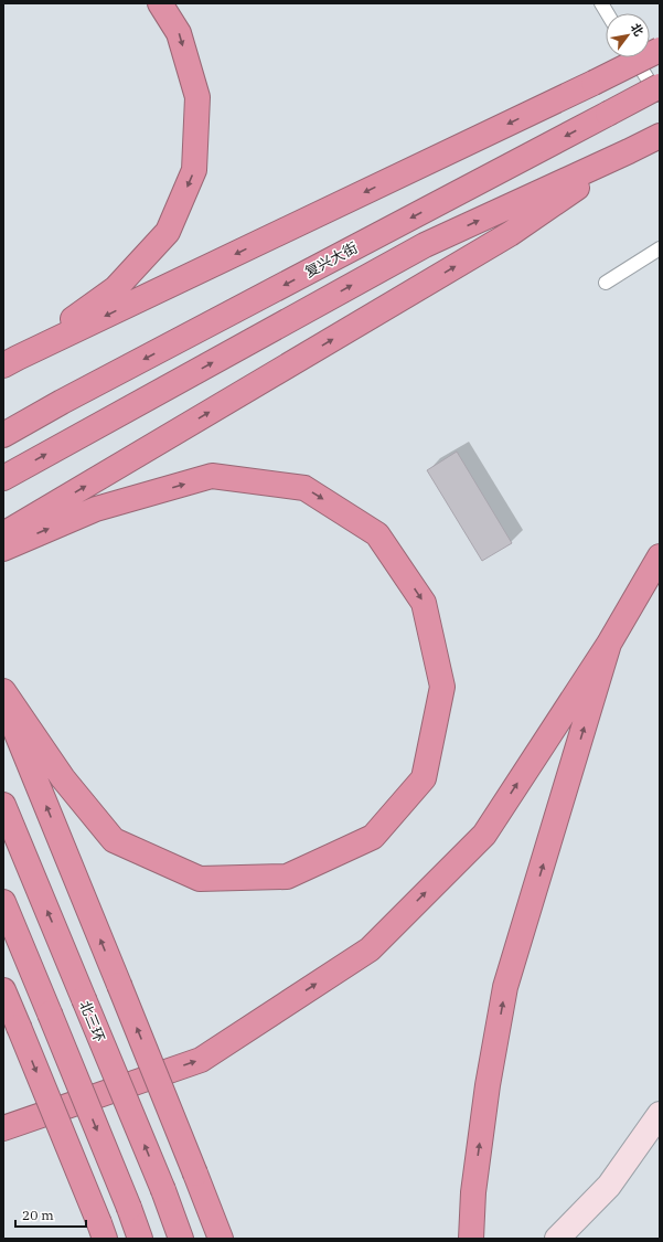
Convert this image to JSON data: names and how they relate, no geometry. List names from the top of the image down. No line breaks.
{"streets":{"highway":["复兴大街","北三环"]},"scale_bar":"20 m","north":"top right"}
